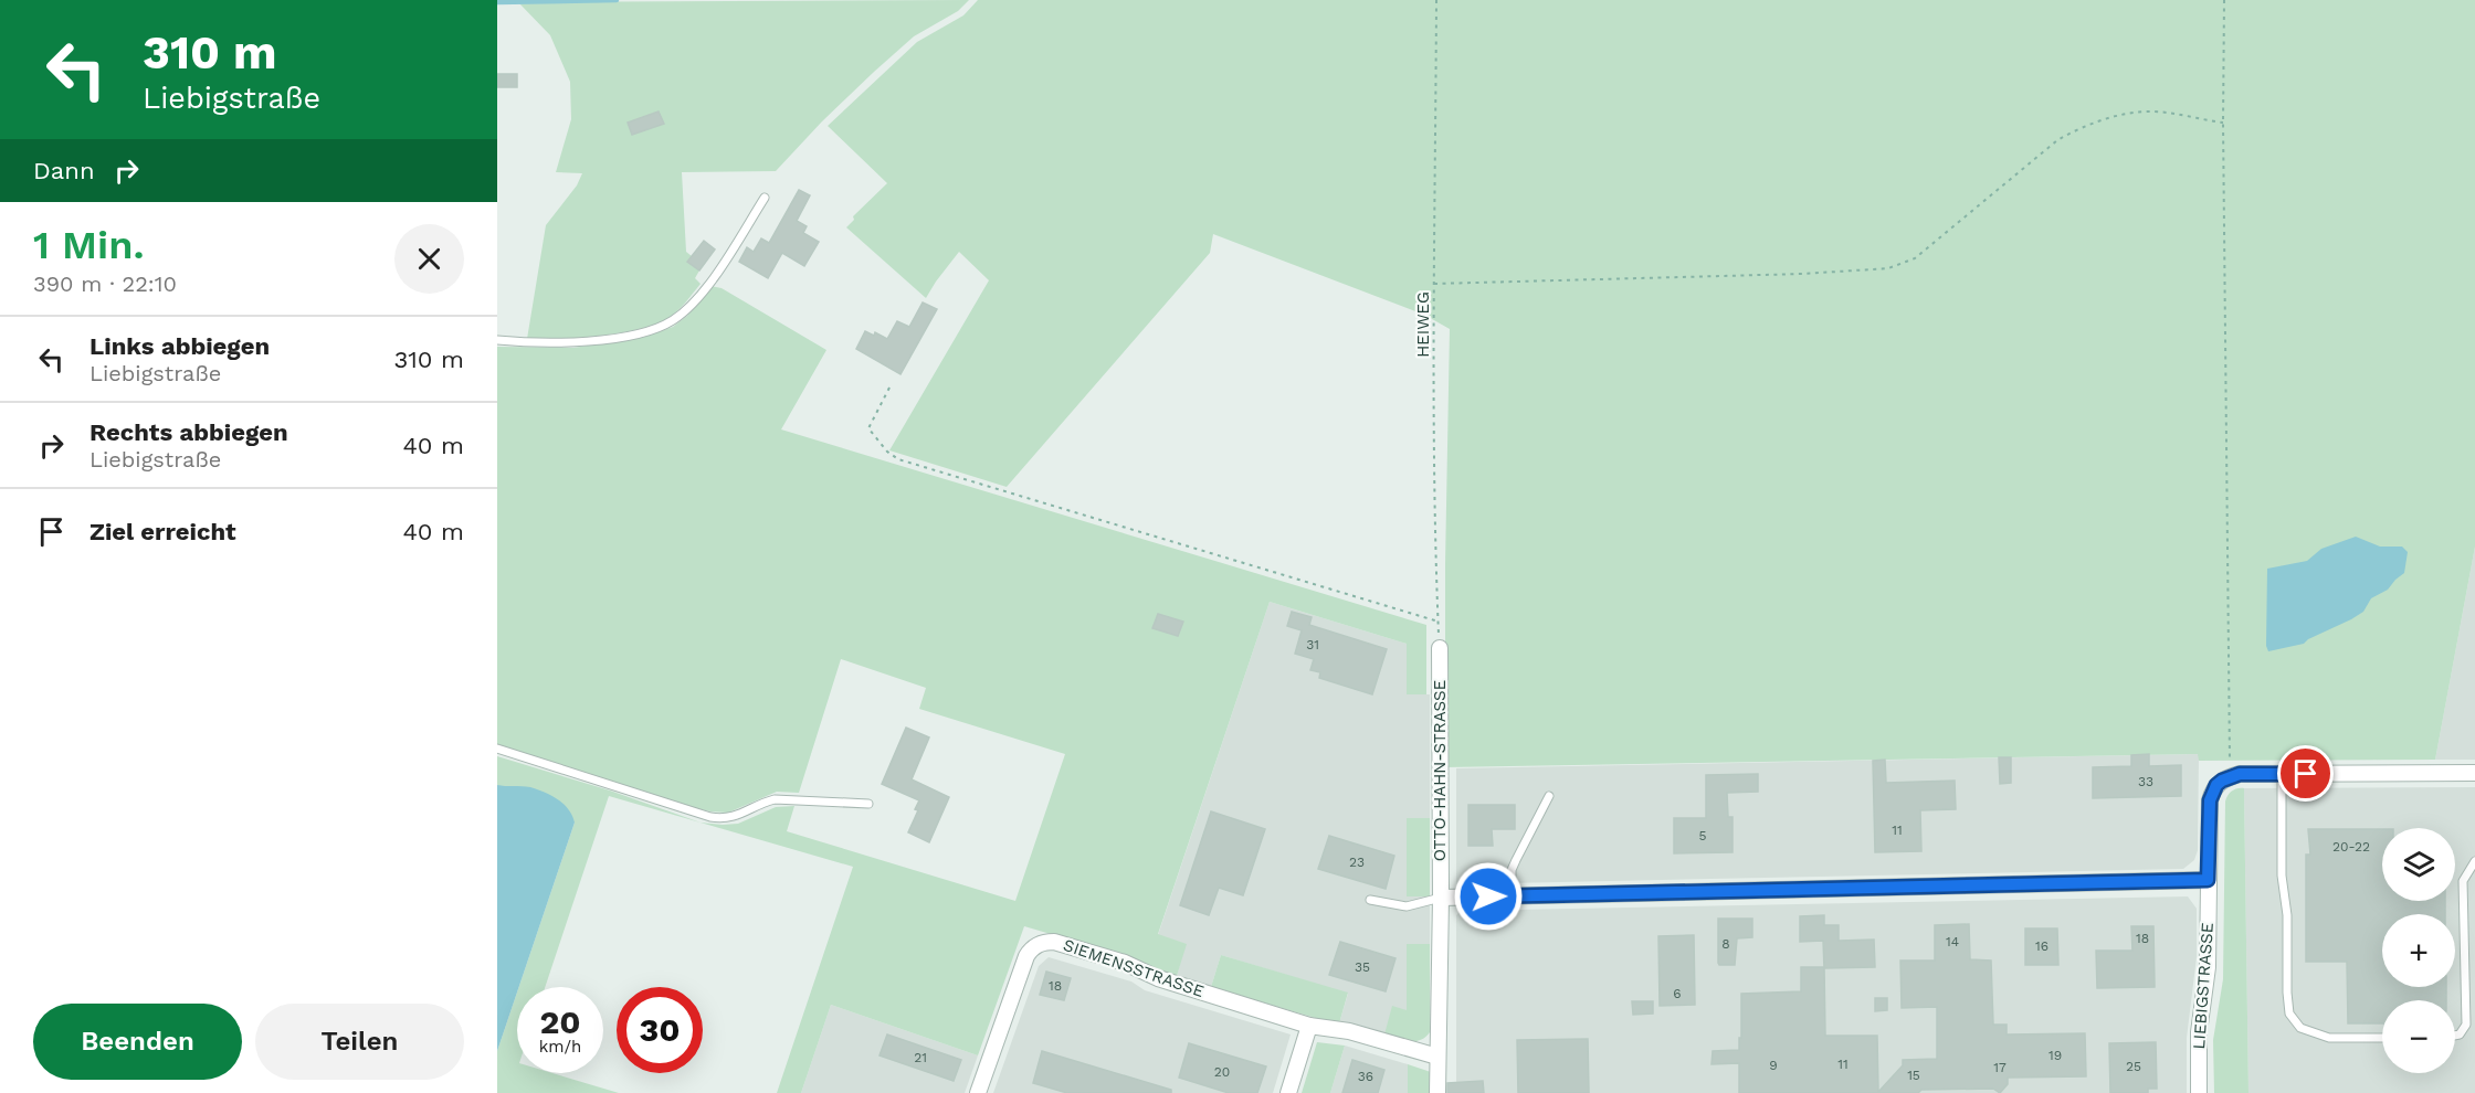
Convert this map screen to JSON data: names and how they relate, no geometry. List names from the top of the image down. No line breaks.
{"streets":{"street":["OTTO-HAHN-STRASSE","SIEMENSSTRASSE","LIEBIGSTRASSE"],"path":["HEIWEG"]},"crossings":[["HEIWEG","OTTO-HAHN-STRASSE"],["OTTO-HAHN-STRASSE","SIEMENSSTRASSE"]],"house_numbers":["31","33","11","5","20-22","23","18","14","8","16","35","18","6","19","21","11","9","25","17","20","15","36"],"page":{"turn":["310 m","Liebigstraße"],"then":"Dann","heading":["1 Min.","390 m · 22:10"],"list":[{"name":"Links abbiegen","note":"Liebigstraße","value":"310 m"},{"name":"Rechts abbiegen","note":"Liebigstraße","value":"40 m"},{"name":"Ziel erreicht","value":"40 m"}],"map_buttons":["+","−"],"speed":"20 km/h","limit":"30","buttons":["Beenden","Teilen"]}}
